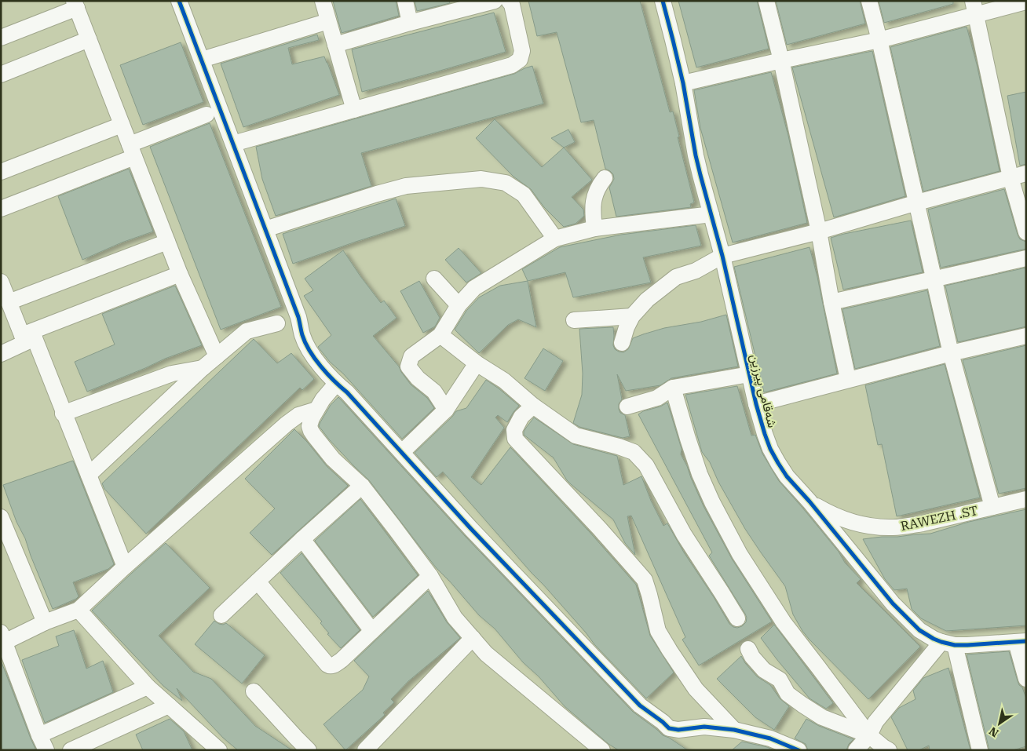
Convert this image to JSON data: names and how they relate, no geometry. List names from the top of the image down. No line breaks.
{"streets":{"street":["شەقامی پیرزین","RAWEZH .ST"]},"crossings":[["شەقامی پیرزین","RAWEZH .ST"]],"north":"bottom left"}
